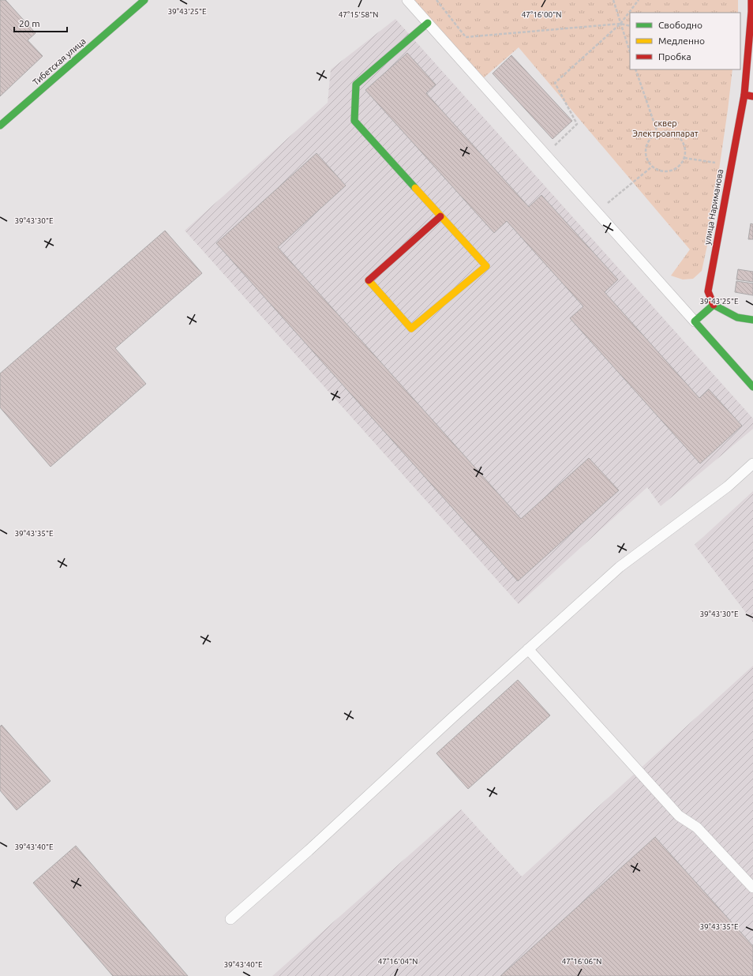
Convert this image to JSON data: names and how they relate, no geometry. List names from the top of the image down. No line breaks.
{"streets":{"street":["Тибетская улица","улица Нариманова"]},"parks":["cквер Электроаппарат"],"legend":["Свободно","Медленно","Пробка"],"scale_bar":"20 m","coordinates":["39°43'25\"E","47°15'58\"N","47°16'00\"N","39°43'30\"E","39°43'35\"E","39°43'40\"E","47°16'04\"N","47°16'06\"N"]}
